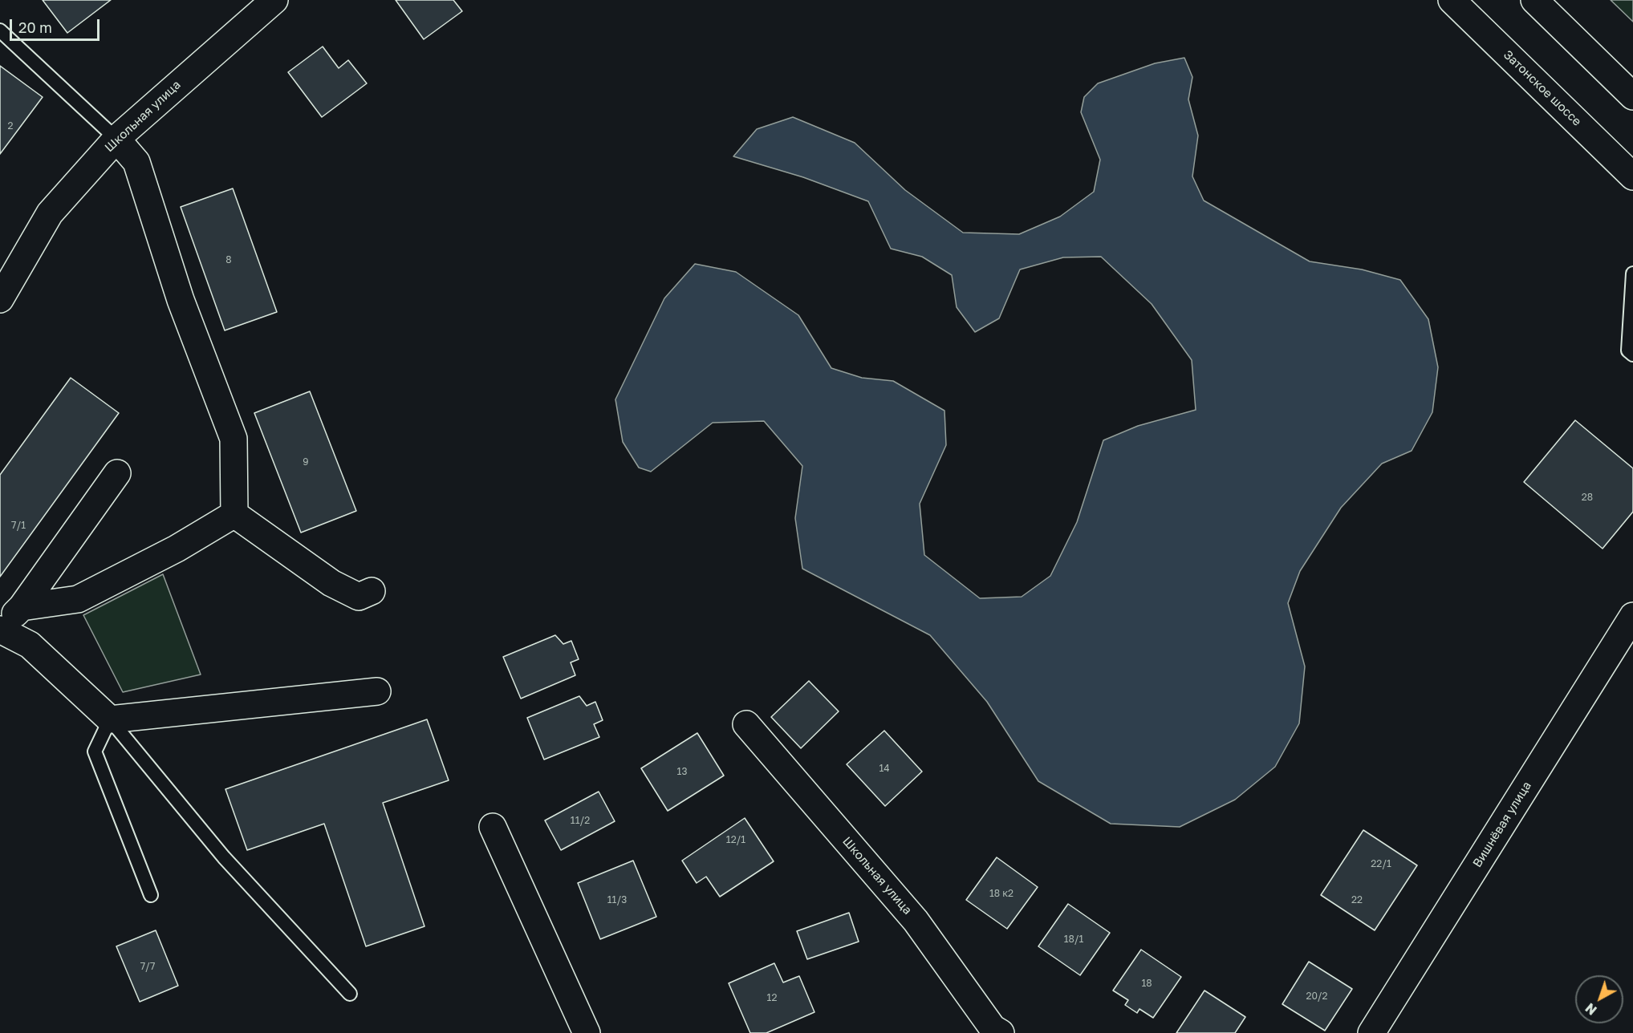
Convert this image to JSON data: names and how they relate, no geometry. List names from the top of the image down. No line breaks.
{"streets":{"street":["Затонское шоссе","Школьная улица","Вишнёвая улица"]},"house_numbers":["2","8","9","28","7/1","14","13","11/2","12/1","22/1","18 к2","11/3","22","18/1","7/7","18","20/2","12"],"scale_bar":"20 m","north":"bottom left"}
